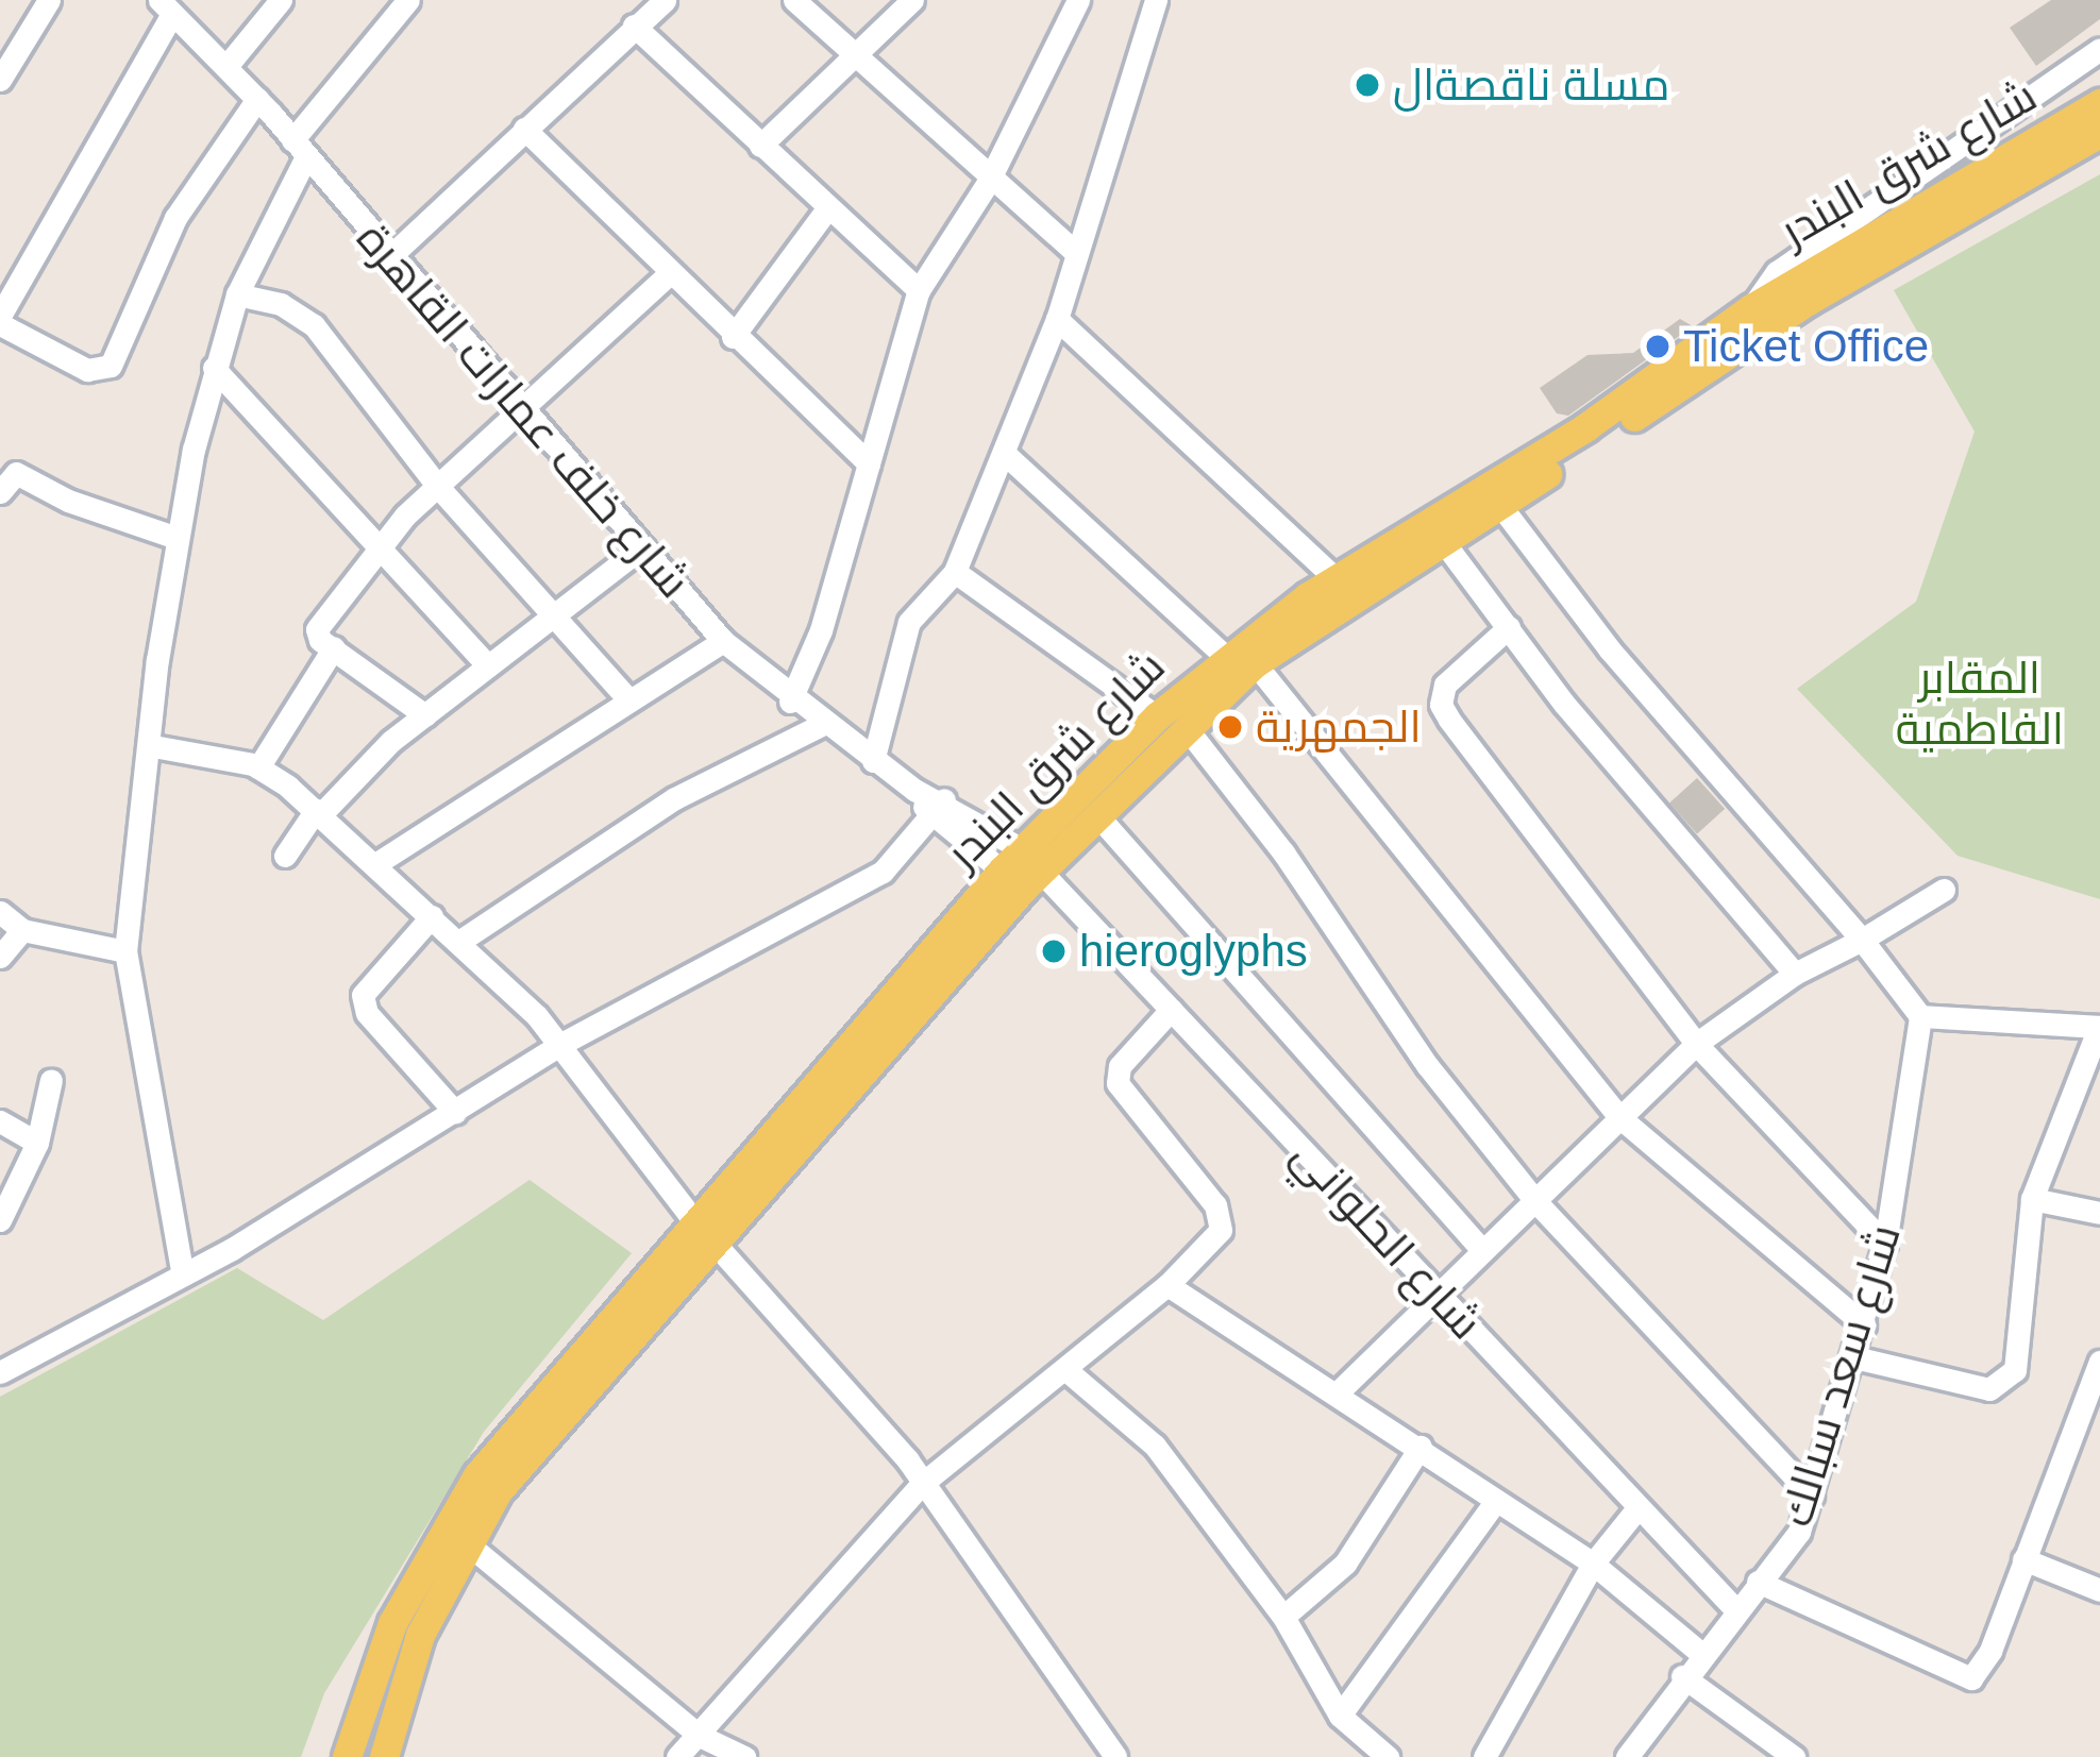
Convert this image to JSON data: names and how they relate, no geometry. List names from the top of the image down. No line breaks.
{"streets":{"main road":["شارع شرق البندر"],"street":["شارع خلف عمارات القاهرة","شارع الحلواني","شارع سعد سبالك"]},"crossings":[["شارع شرق البندر","شارع خلف عمارات القاهرة"],["شارع شرق البندر","شارع الحلواني"],["شارع خلف عمارات القاهرة","شارع الحلواني"],["شارع الحلواني","شارع سعد سبالك"]],"parks":["المقابر الفاطمية"],"places":["مسلة ناقصةال","Ticket Office","الجمهرية","hieroglyphs"]}
